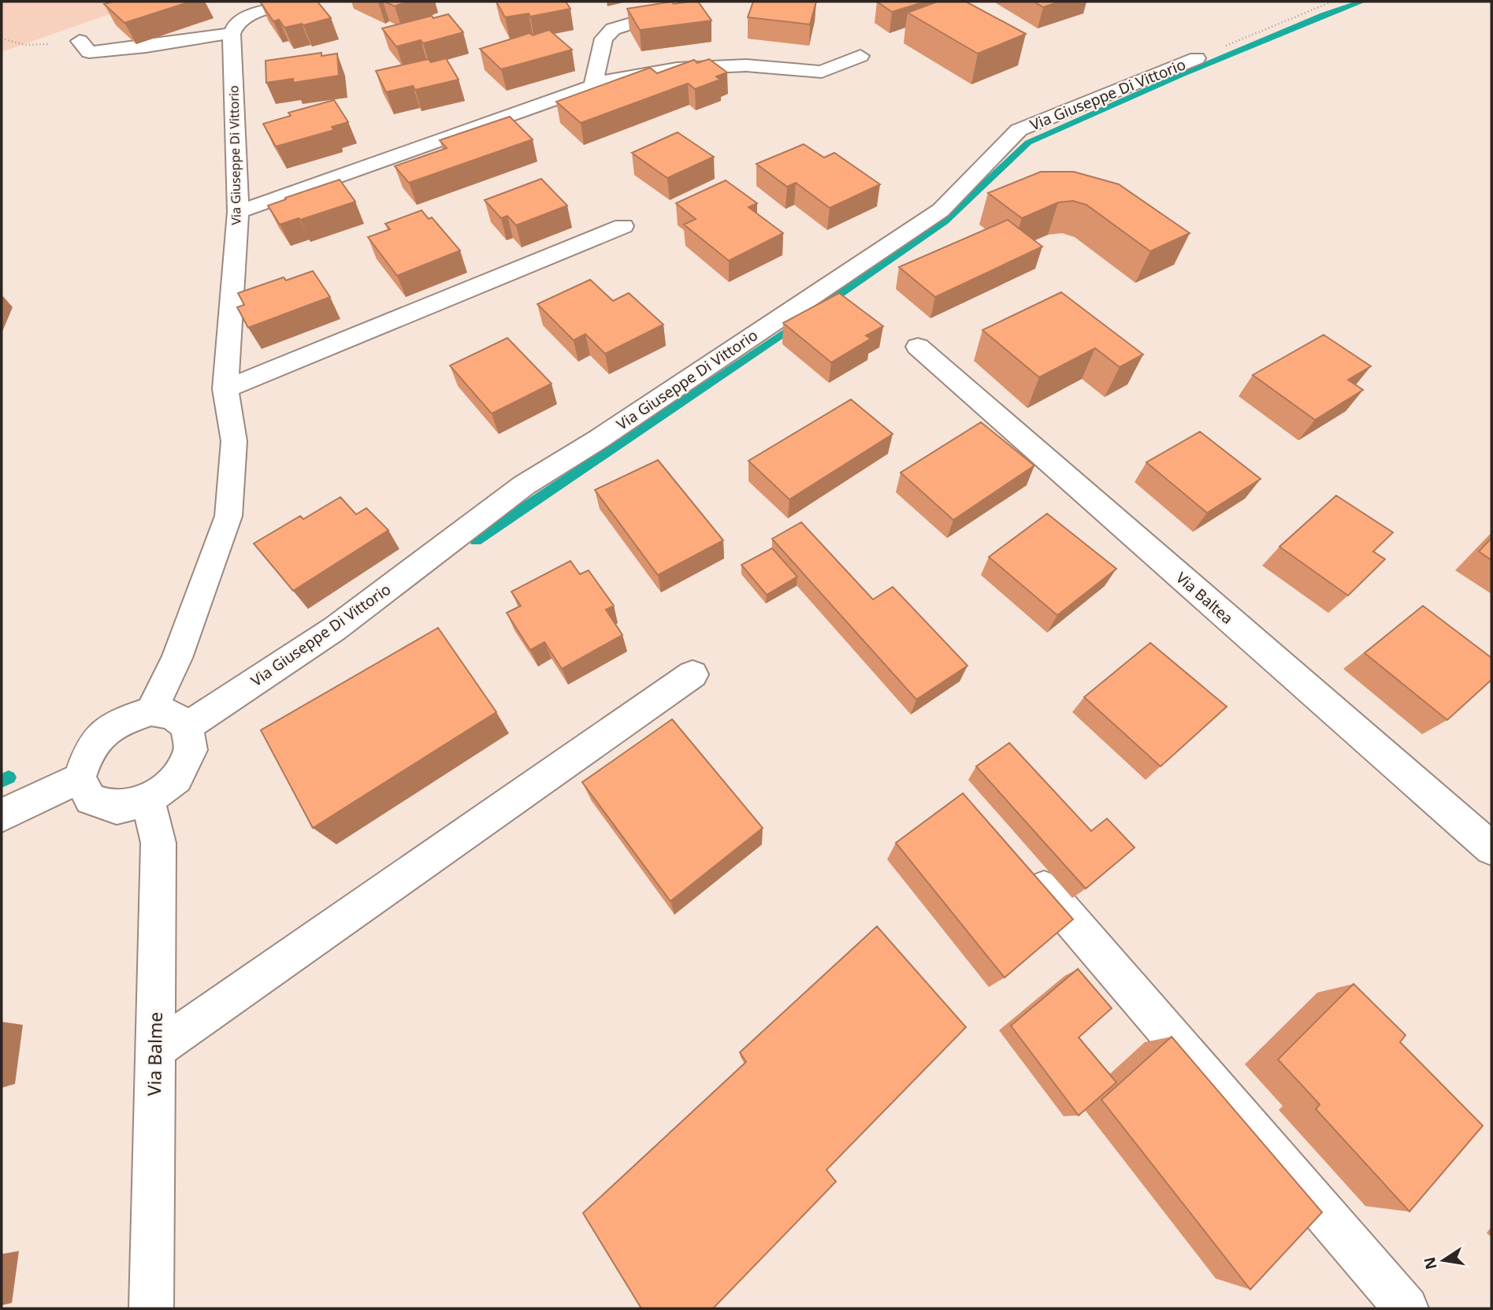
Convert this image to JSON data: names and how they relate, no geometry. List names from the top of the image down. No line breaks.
{"streets":{"street":["Via Giuseppe Di Vittorio","Via Baltea","Via Balme"]},"crossings":[["Via Giuseppe Di Vittorio","Via Balme"]],"north":"left"}
